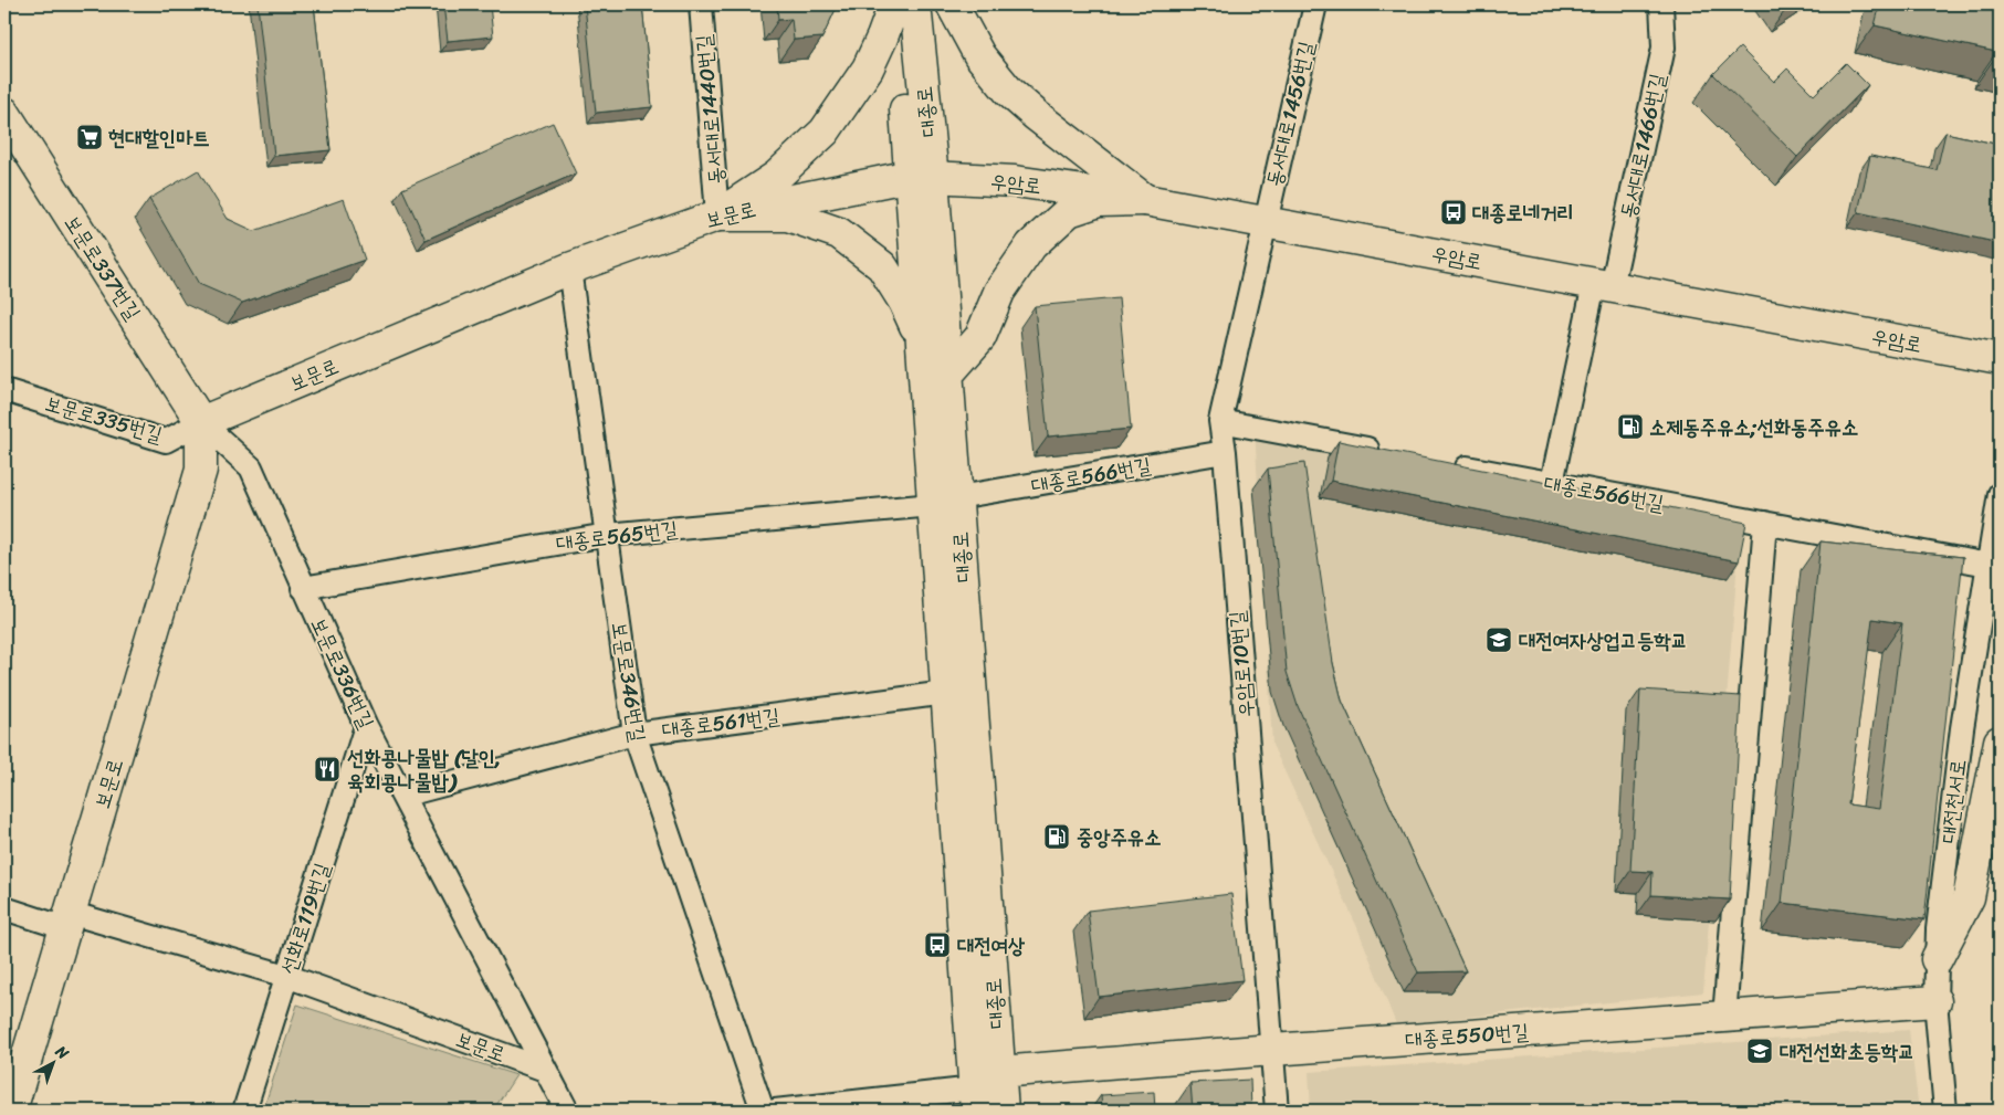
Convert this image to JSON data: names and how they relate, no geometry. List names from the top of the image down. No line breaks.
{"streets":{"main road":["대종로","우암로","보문로","보문로337번길","대종로550번길"],"street":["동서대로1440번길","동서대로1456번길","동서대로1466번길","보문로335번길","대종로566번길","대종로565번길","우암로10번길","보문로336번길","보문로346번길","대종로561번길","대전천서로","선화로119번길"]},"crossings":[["동서대로1440번길","보문로"],["대종로","우암로"],["대종로","보문로"],["대종로","대종로566번길"],["대종로","대종로565번길"],["대종로","대종로561번길"],["대종로","대종로550번길"],["동서대로1456번길","우암로"],["동서대로1456번길","우암로10번길"],["동서대로1466번길","우암로"],["동서대로1466번길","대종로566번길"],["우암로","보문로"],["우암로","우암로10번길"],["보문로","보문로337번길"],["보문로","보문로335번길"],["보문로","보문로336번길"],["보문로","보문로346번길"],["보문로","선화로119번길"],["보문로337번길","보문로335번길"],["보문로337번길","보문로336번길"],["보문로335번길","보문로336번길"],["대종로566번길","대종로565번길"],["대종로566번길","우암로10번길"],["대종로566번길","대전천서로"],["대종로565번길","보문로336번길"],["대종로565번길","보문로346번길"],["우암로10번길","대종로550번길"],["보문로336번길","대종로561번길"],["보문로336번길","선화로119번길"],["보문로346번길","대종로561번길"],["대전천서로","대종로550번길"]],"places":{"supermarket":["현대할인마트"],"bus stop":["대종로네거리","대전여상"],"fuel station":["소제동주유소;선화동주유소","중앙주유소"],"school or university":["대전여자상업고등학교","대전선화초등학교"],"restaurant":["선화콩나물밥 (달인, 육회콩나물밥)"]},"north":"top right"}
